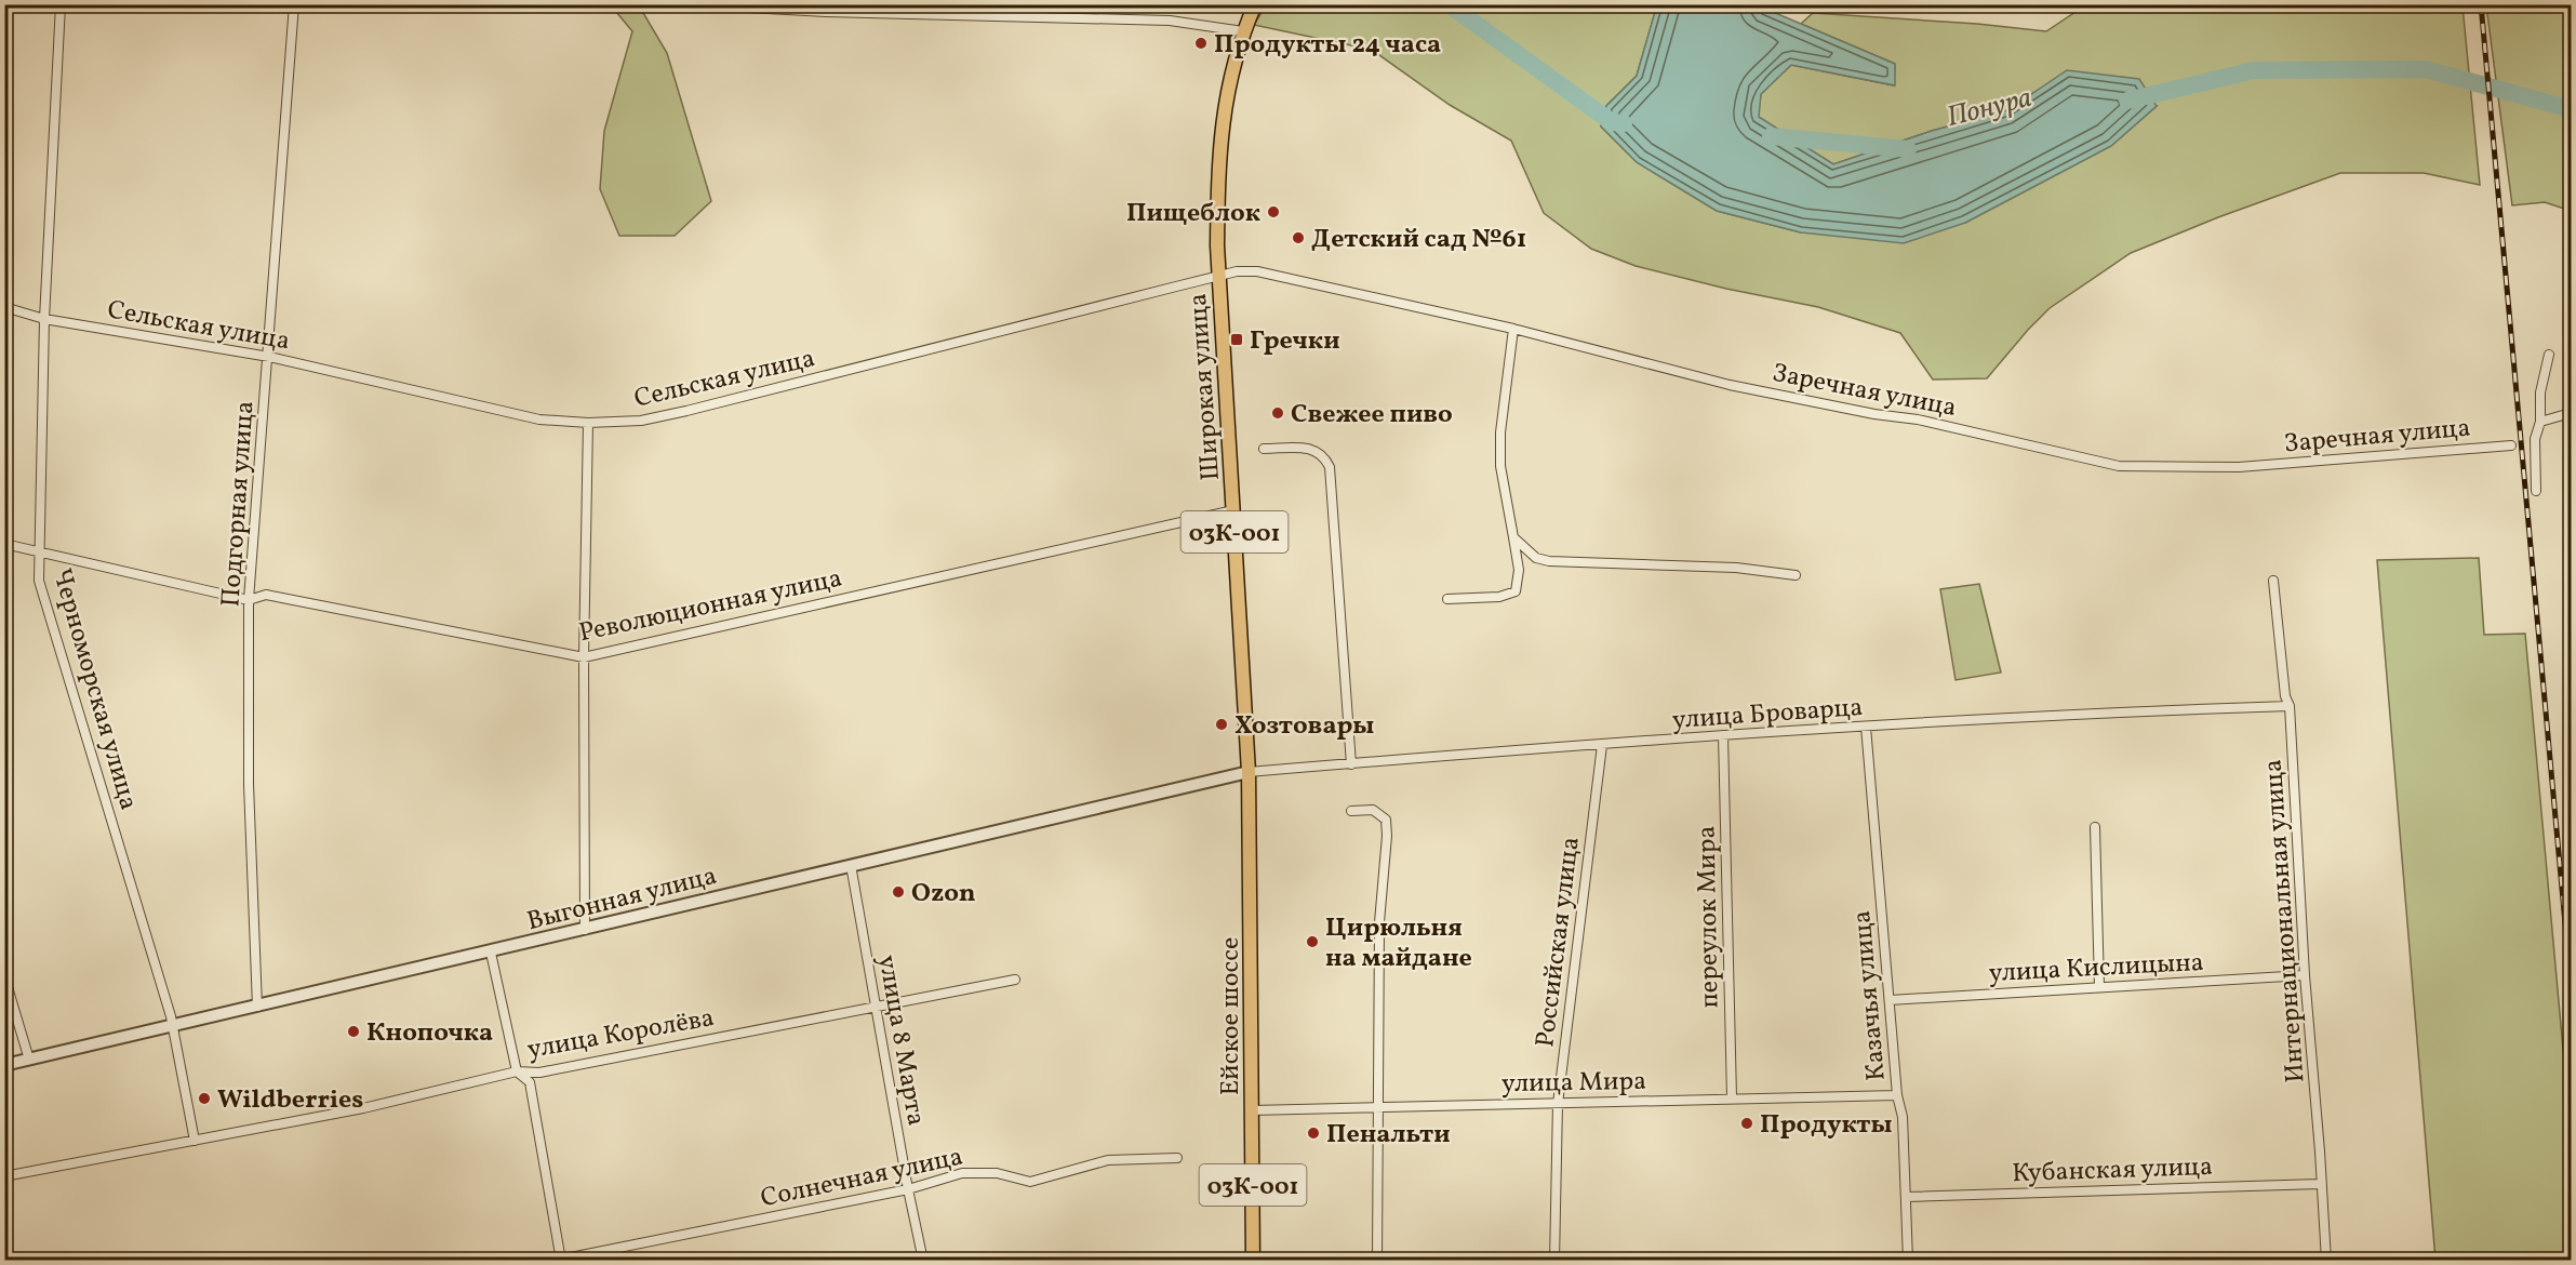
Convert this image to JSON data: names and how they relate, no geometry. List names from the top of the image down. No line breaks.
{"streets":{"main road":["Широкая улица","03К-001","Ейское шоссе"],"street":["Сельская улица","Заречная улица","Подгорная улица","Революционная улица","Черноморская улица","улица Броварца","Выгонная улица","переулок Мира","Интернациональная улица","Российская улица","улица Кислицына","Казачья улица","улица Королёва","улица 8 Марта","улица Мира","Кубанская улица","Солнечная улица"]},"crossings":[["Сельская улица","Широкая улица"],["Сельская улица","Заречная улица"],["Сельская улица","Подгорная улица"],["Сельская улица","Черноморская улица"],["Широкая улица","Заречная улица"],["Широкая улица","Революционная улица"],["Широкая улица","улица Броварца"],["Широкая улица","Выгонная улица"],["Широкая улица","Ейское шоссе"],["Подгорная улица","Революционная улица"],["Подгорная улица","Выгонная улица"],["Революционная улица","Черноморская улица"],["Черноморская улица","Выгонная улица"],["Черноморская улица","улица Королёва"],["улица Броварца","Выгонная улица"],["улица Броварца","переулок Мира"],["улица Броварца","Интернациональная улица"],["улица Броварца","Российская улица"],["улица Броварца","Казачья улица"],["улица Броварца","Ейское шоссе"],["Выгонная улица","Ейское шоссе"],["Выгонная улица","улица 8 Марта"],["переулок Мира","улица Мира"],["Интернациональная улица","улица Кислицына"],["Интернациональная улица","Кубанская улица"],["Российская улица","улица Мира"],["улица Кислицына","Казачья улица"],["Казачья улица","улица Мира"],["Казачья улица","Кубанская улица"],["Ейское шоссе","улица Мира"],["улица Королёва","улица 8 Марта"],["улица 8 Марта","Солнечная улица"]],"water":["Понура"],"places":{"other":["Продукты 24 часа","Пищеблок","Детский сад №61","Свежее пиво","Хозтовары","Ozon","Цирюльня на майдане","Кнопочка","Wildberries","Продукты","Пенальти"],"transit":["Гречки"]}}
